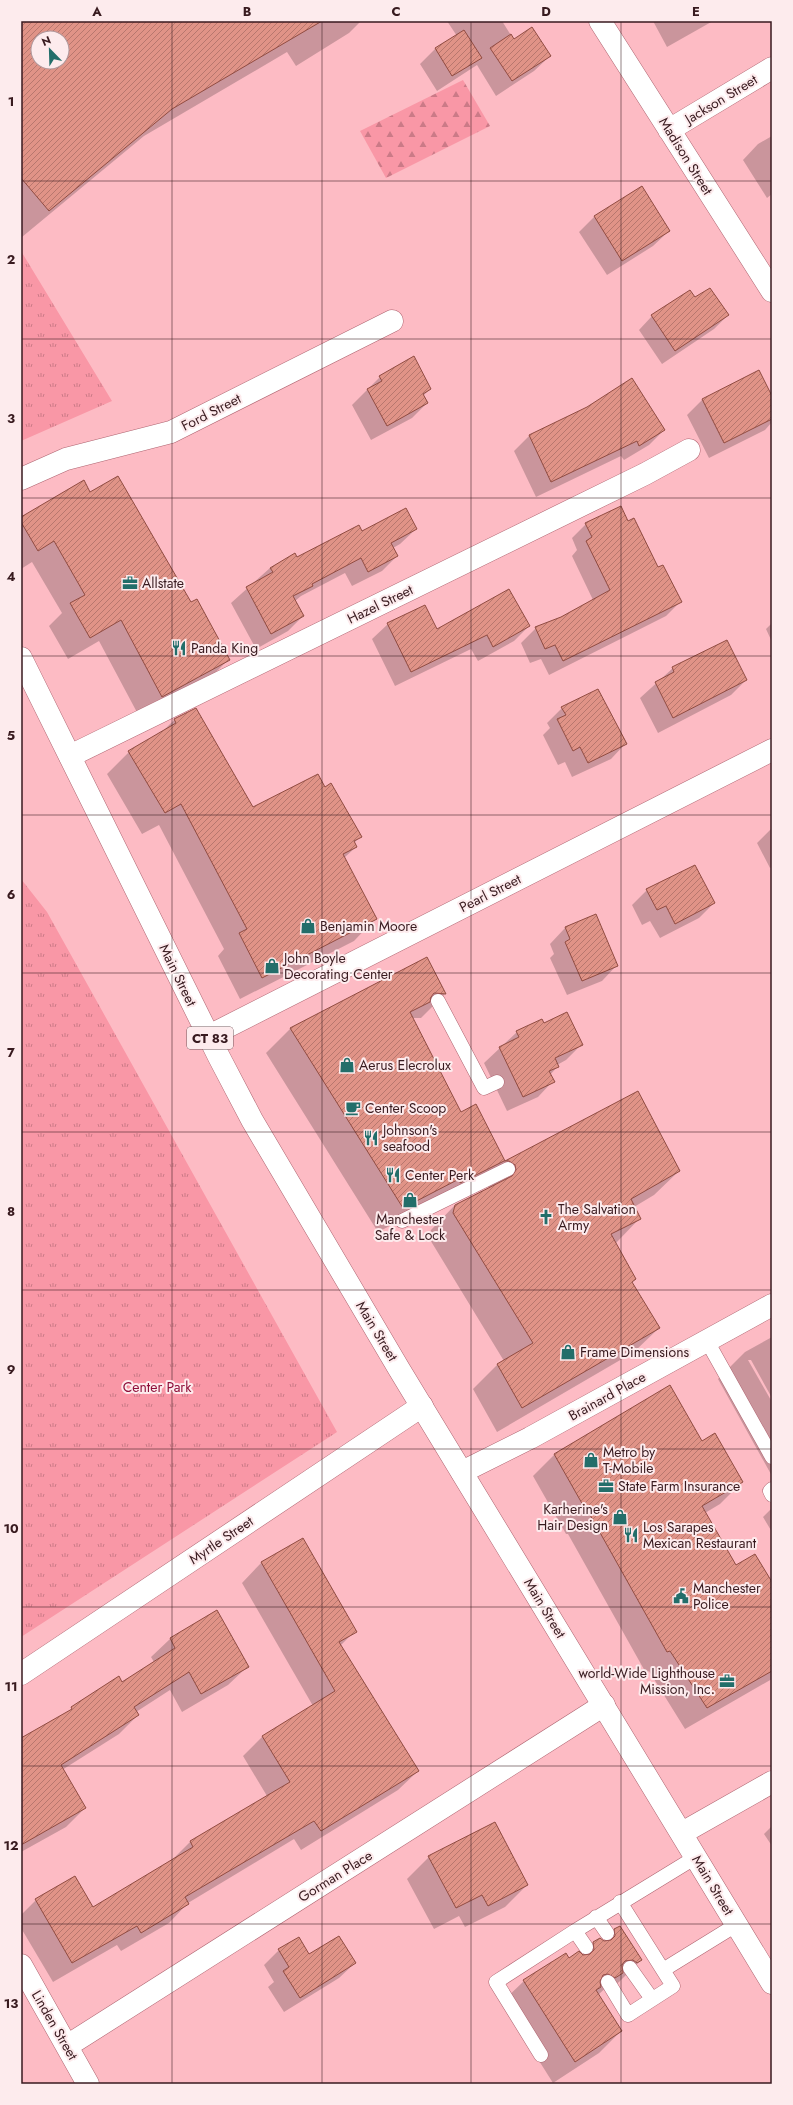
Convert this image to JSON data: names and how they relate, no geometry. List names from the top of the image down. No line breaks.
{"streets":{"street":["Jackson Street","Madison Street","Ford Street","Hazel Street","Pearl Street","Main Street","CT 83","Brainard Place","Myrtle Street","Gorman Place","Linden Street"]},"crossings":[["Jackson Street","Madison Street"],["Hazel Street","Main Street"],["Pearl Street","Main Street"],["Main Street","Brainard Place"],["Main Street","Myrtle Street"],["Main Street","Gorman Place"],["Gorman Place","Linden Street"]],"parks":["Center Park"],"places":{"office":["Allstate","State Farm Insurance","world-Wide Lighthouse Mission, Inc."],"restaurant":["Panda King","Johnson's seafood","Center Perk","Los Sarapes Mexican Restaurant"],"shop":["Benjamin Moore","John Boyle Decorating Center","Aerus Elecrolux","Manchester Safe & Lock","Frame Dimensions","Metro by T-Mobile","Karherine's Hair Design"],"cafe":["Center Scoop"],"church":["The Salvation Army"],"public building":["Manchester Police"]},"north":"top left","grid":{"columns":["A","B","C","D","E"],"rows":["1","2","3","4","5","6","7","8","9","10","11","12","13"]}}
